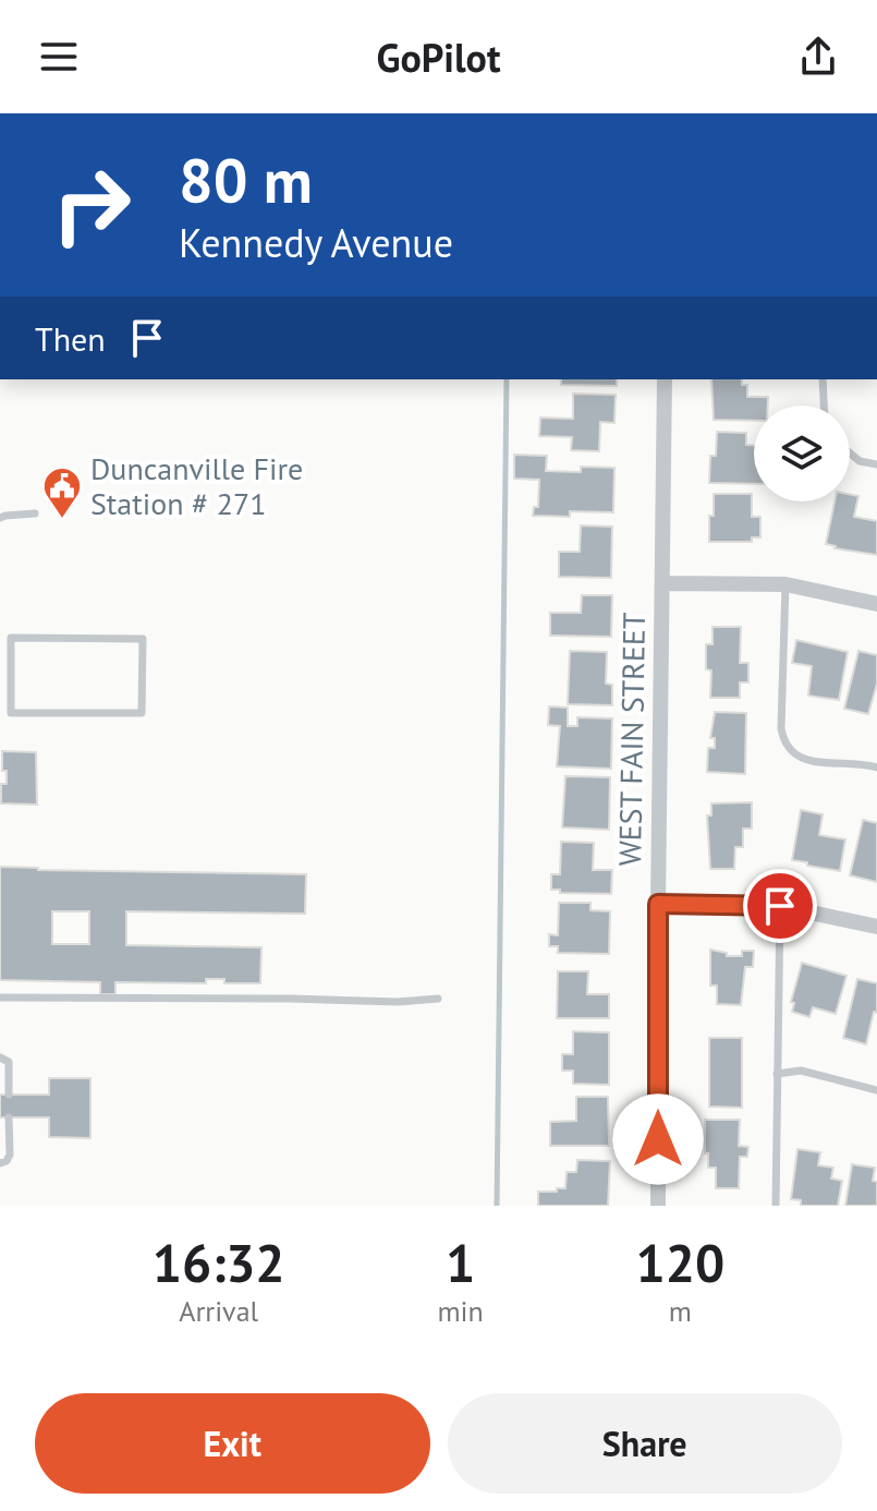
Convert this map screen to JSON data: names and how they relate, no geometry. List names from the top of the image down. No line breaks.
{"streets":{"street":["WEST FAIN STREET"]},"places":{"public building":["Duncanville Fire Station # 271"]},"page":{"header":"GoPilot","turn":["80 m","Kennedy Avenue"],"then":"Then","eta":["16:32","Arrival","1","min","120","m"],"buttons":["Exit","Share"]}}
